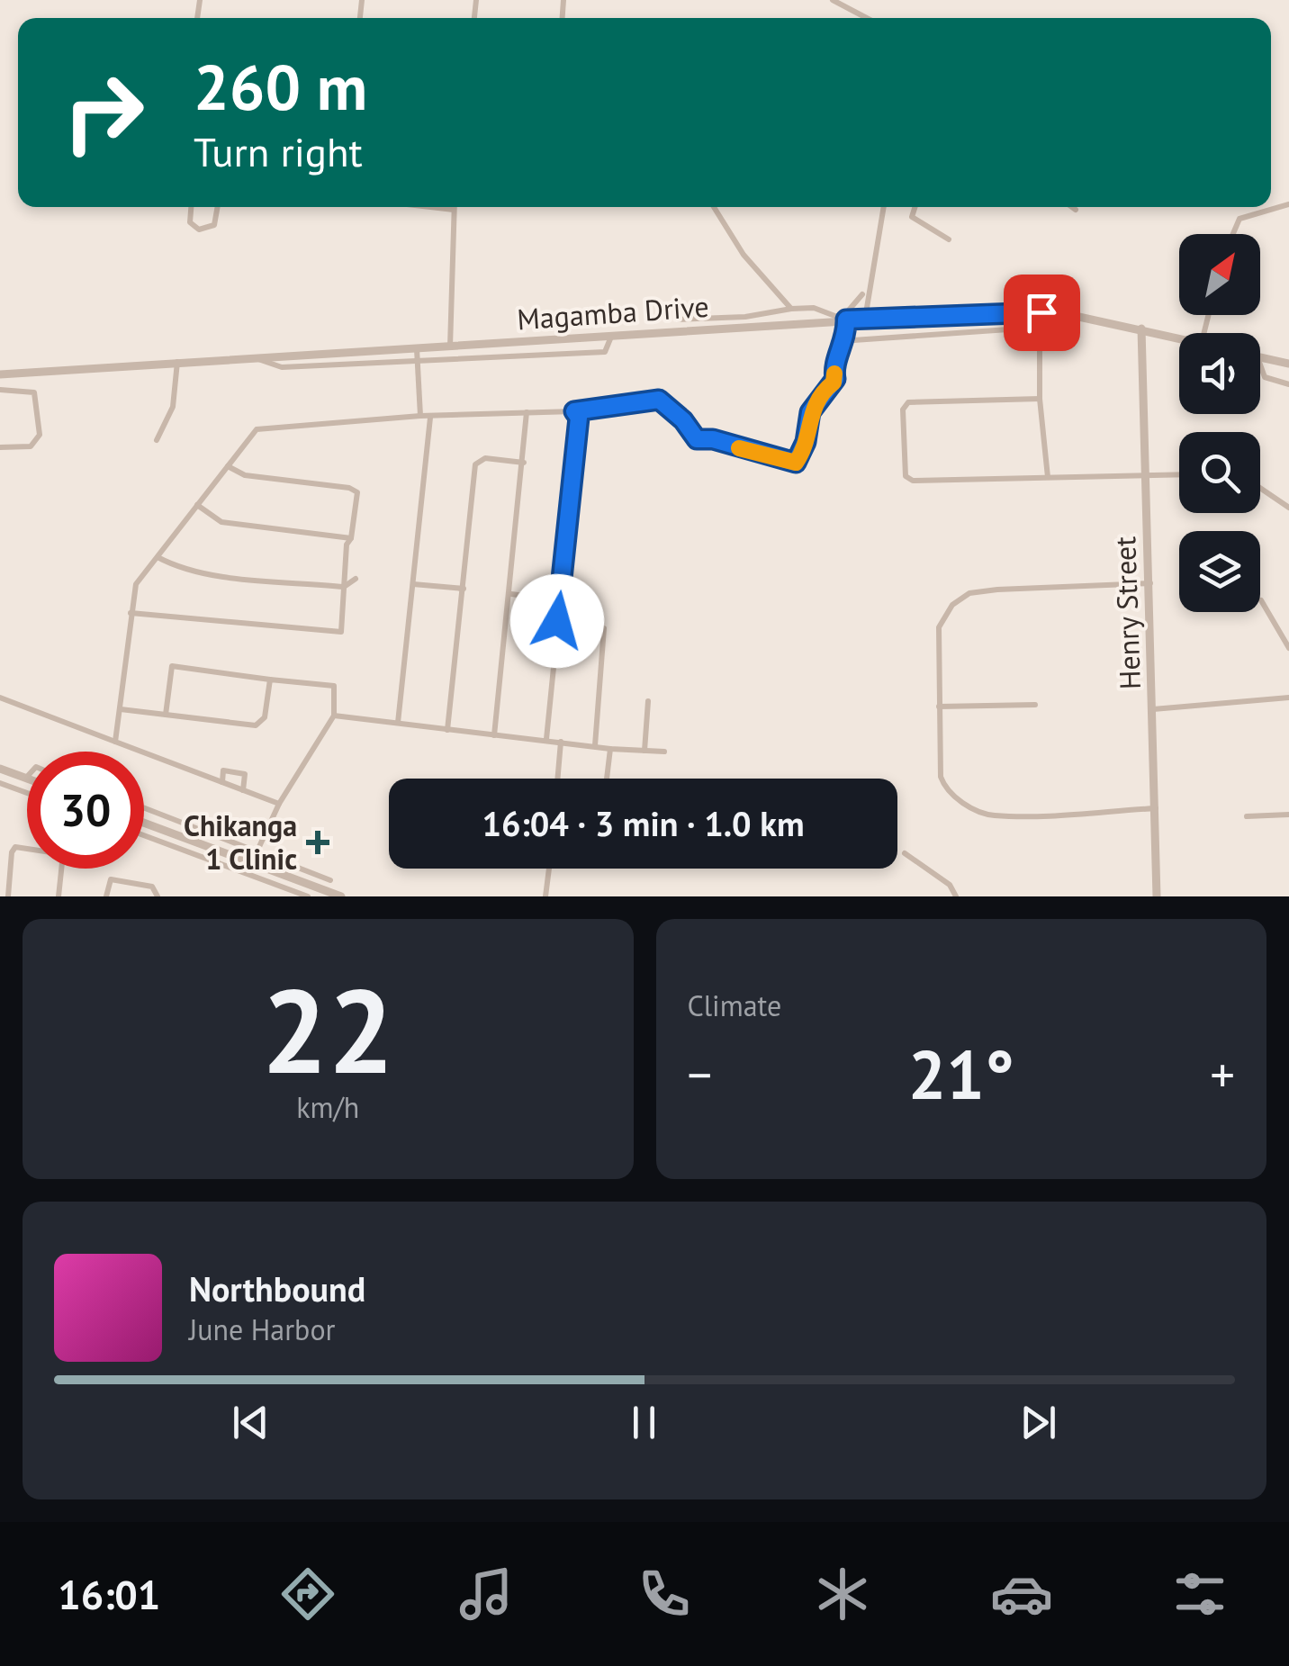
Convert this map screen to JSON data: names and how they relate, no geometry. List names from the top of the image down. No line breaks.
{"streets":{"street":["Magamba Drive","Henry Street"]},"crossings":[["Magamba Drive","Henry Street"]],"places":{"health":["Chikanga 1 Clinic"]},"north":"top right","page":{"turn":["260 m","Turn right"],"limit":"30","trip":"16:04 · 3 min · 1.0 km","tile":[["22","km/h"],"Climate"],"heat":["−","21°","+"],"song":["Northbound","June Harbor"],"tabs":"16:01"}}
